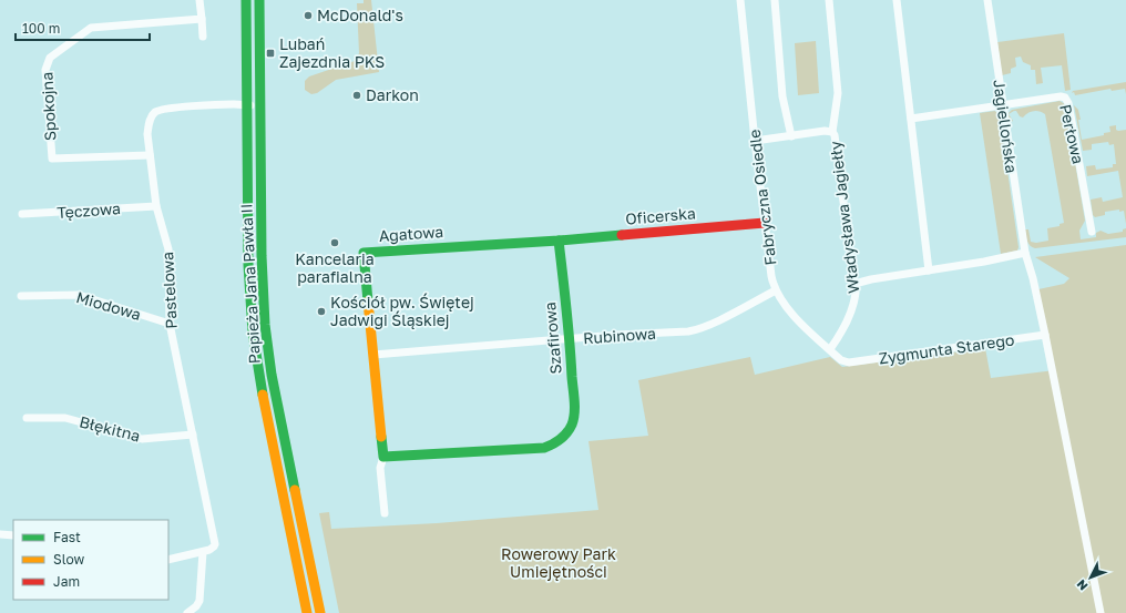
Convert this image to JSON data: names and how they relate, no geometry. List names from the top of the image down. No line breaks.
{"streets":{"main road":["Oficerska","Agatowa","Papieża Jana Pawła II","Szafirowa"],"street":["Spokojna","Jagiellońska","Perłowa","Fabryczna Osiedle","Tęczowa","Władysława Jagiełły","Pastelowa","Miodowa","Rubinowa","Zygmunta Starego","Błękitna"]},"crossings":[["Spokojna","Pastelowa"],["Jagiellońska","Perłowa"],["Jagiellońska","Zygmunta Starego"],["Fabryczna Osiedle","Oficerska"],["Fabryczna Osiedle","Władysława Jagiełły"],["Fabryczna Osiedle","Rubinowa"],["Fabryczna Osiedle","Zygmunta Starego"],["Tęczowa","Pastelowa"],["Oficerska","Agatowa"],["Oficerska","Szafirowa"],["Agatowa","Rubinowa"],["Agatowa","Szafirowa"],["Papieża Jana Pawła II","Pastelowa"],["Pastelowa","Miodowa"],["Pastelowa","Błękitna"],["Rubinowa","Szafirowa"]],"parks":["Rowerowy Park Umiejętności"],"places":{"other":["McDonald's","Darkon","Kancelaria parafialna","Kościół pw. Świętej Jadwigi Śląskiej"],"transit":["Lubań Zajezdnia PKS"]},"legend":["Fast","Slow","Jam"],"scale_bar":"100 m","north":"bottom left"}
